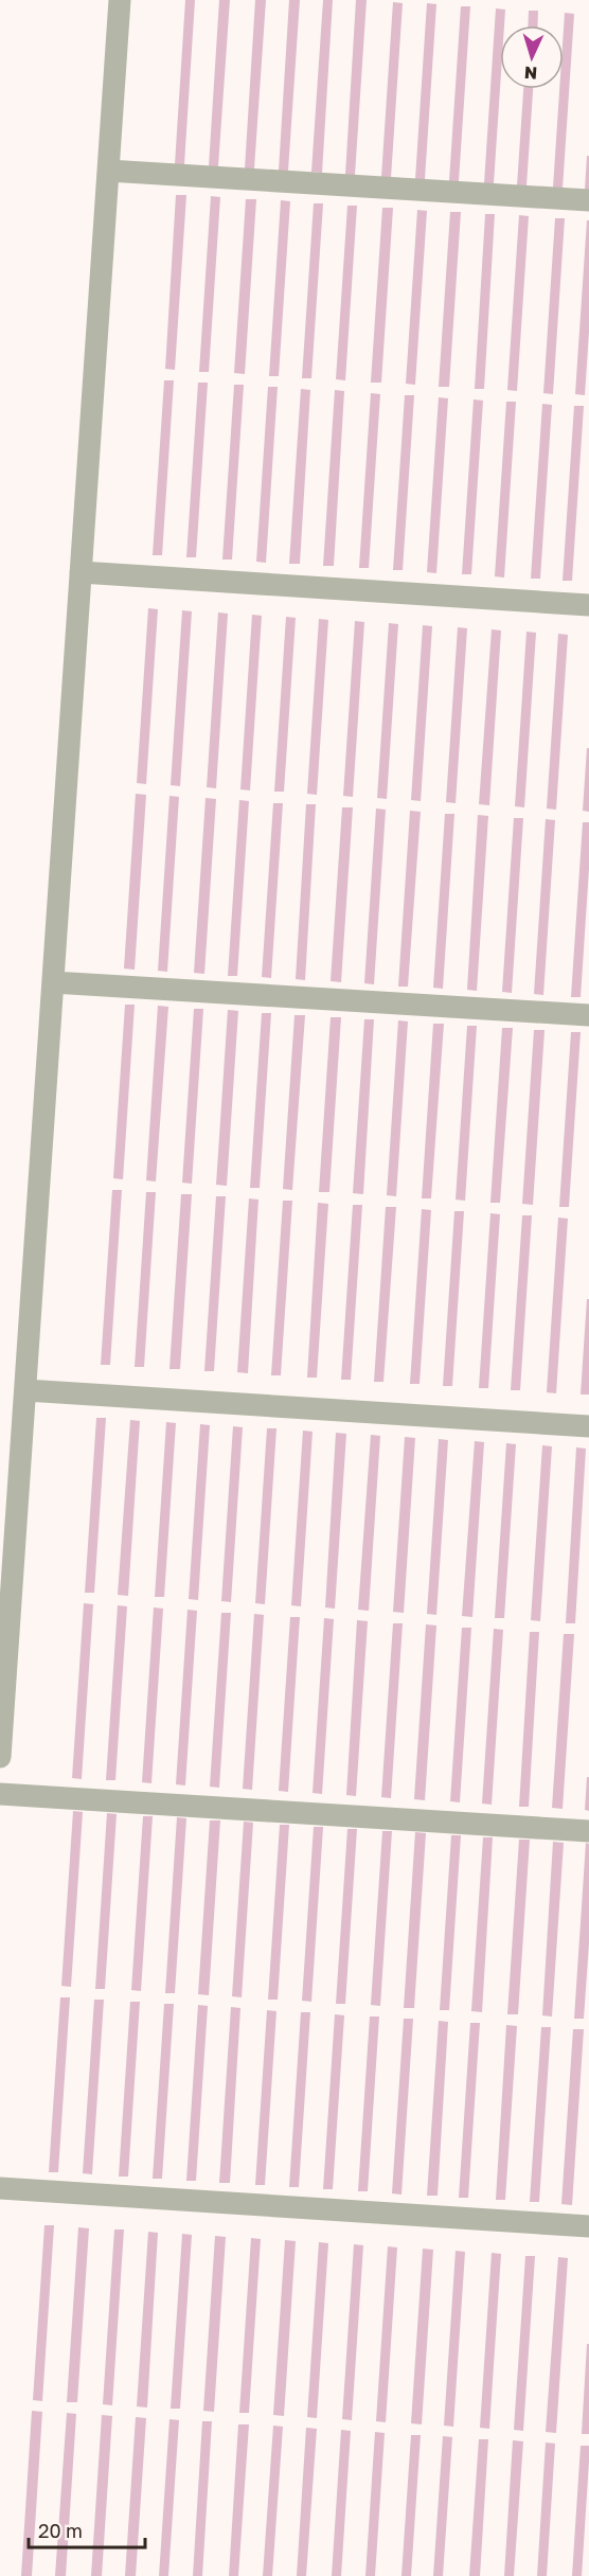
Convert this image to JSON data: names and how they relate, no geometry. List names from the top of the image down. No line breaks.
{"scale_bar":"20 m","north":"bottom"}
